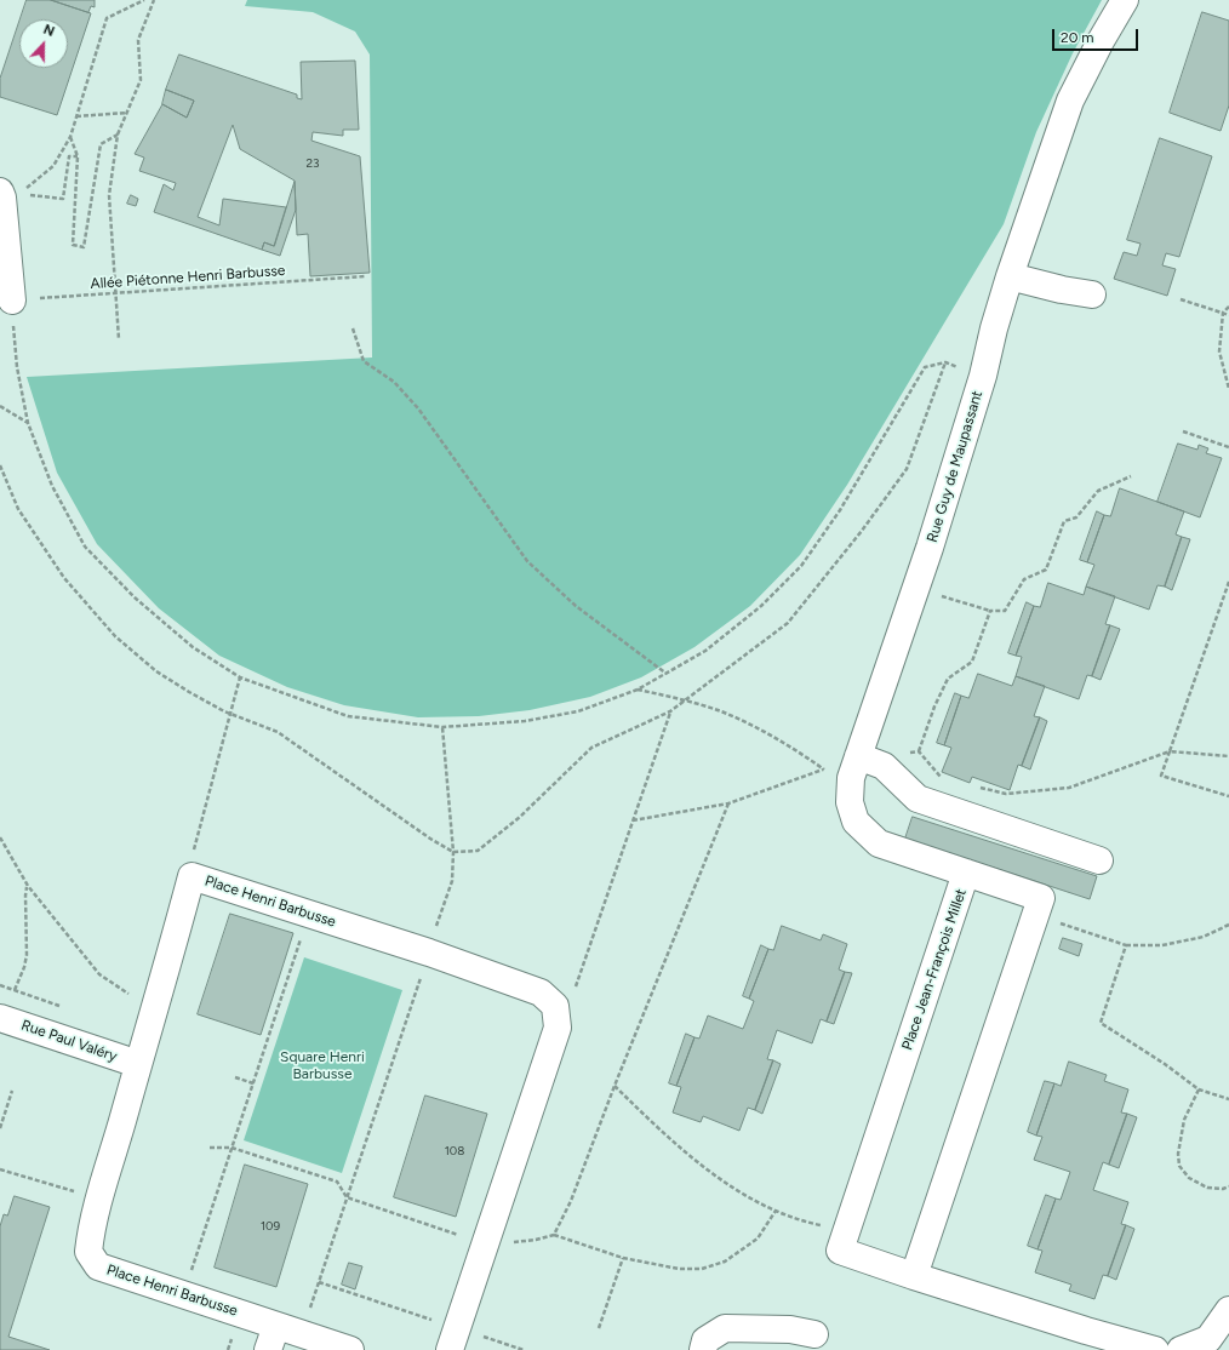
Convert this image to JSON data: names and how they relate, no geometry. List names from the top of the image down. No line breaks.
{"streets":{"street":["Rue Guy de Maupassant","Place Henri Barbusse","Place Jean-François Millet","Rue Paul Valéry"],"path":["Allée Piétonne Henri Barbusse"]},"crossings":[["Rue Guy de Maupassant","Place Jean-François Millet"],["Place Henri Barbusse","Rue Paul Valéry"]],"parks":["Square Henri Barbusse"],"house_numbers":["23","108","109"],"scale_bar":"20 m","north":"top"}
